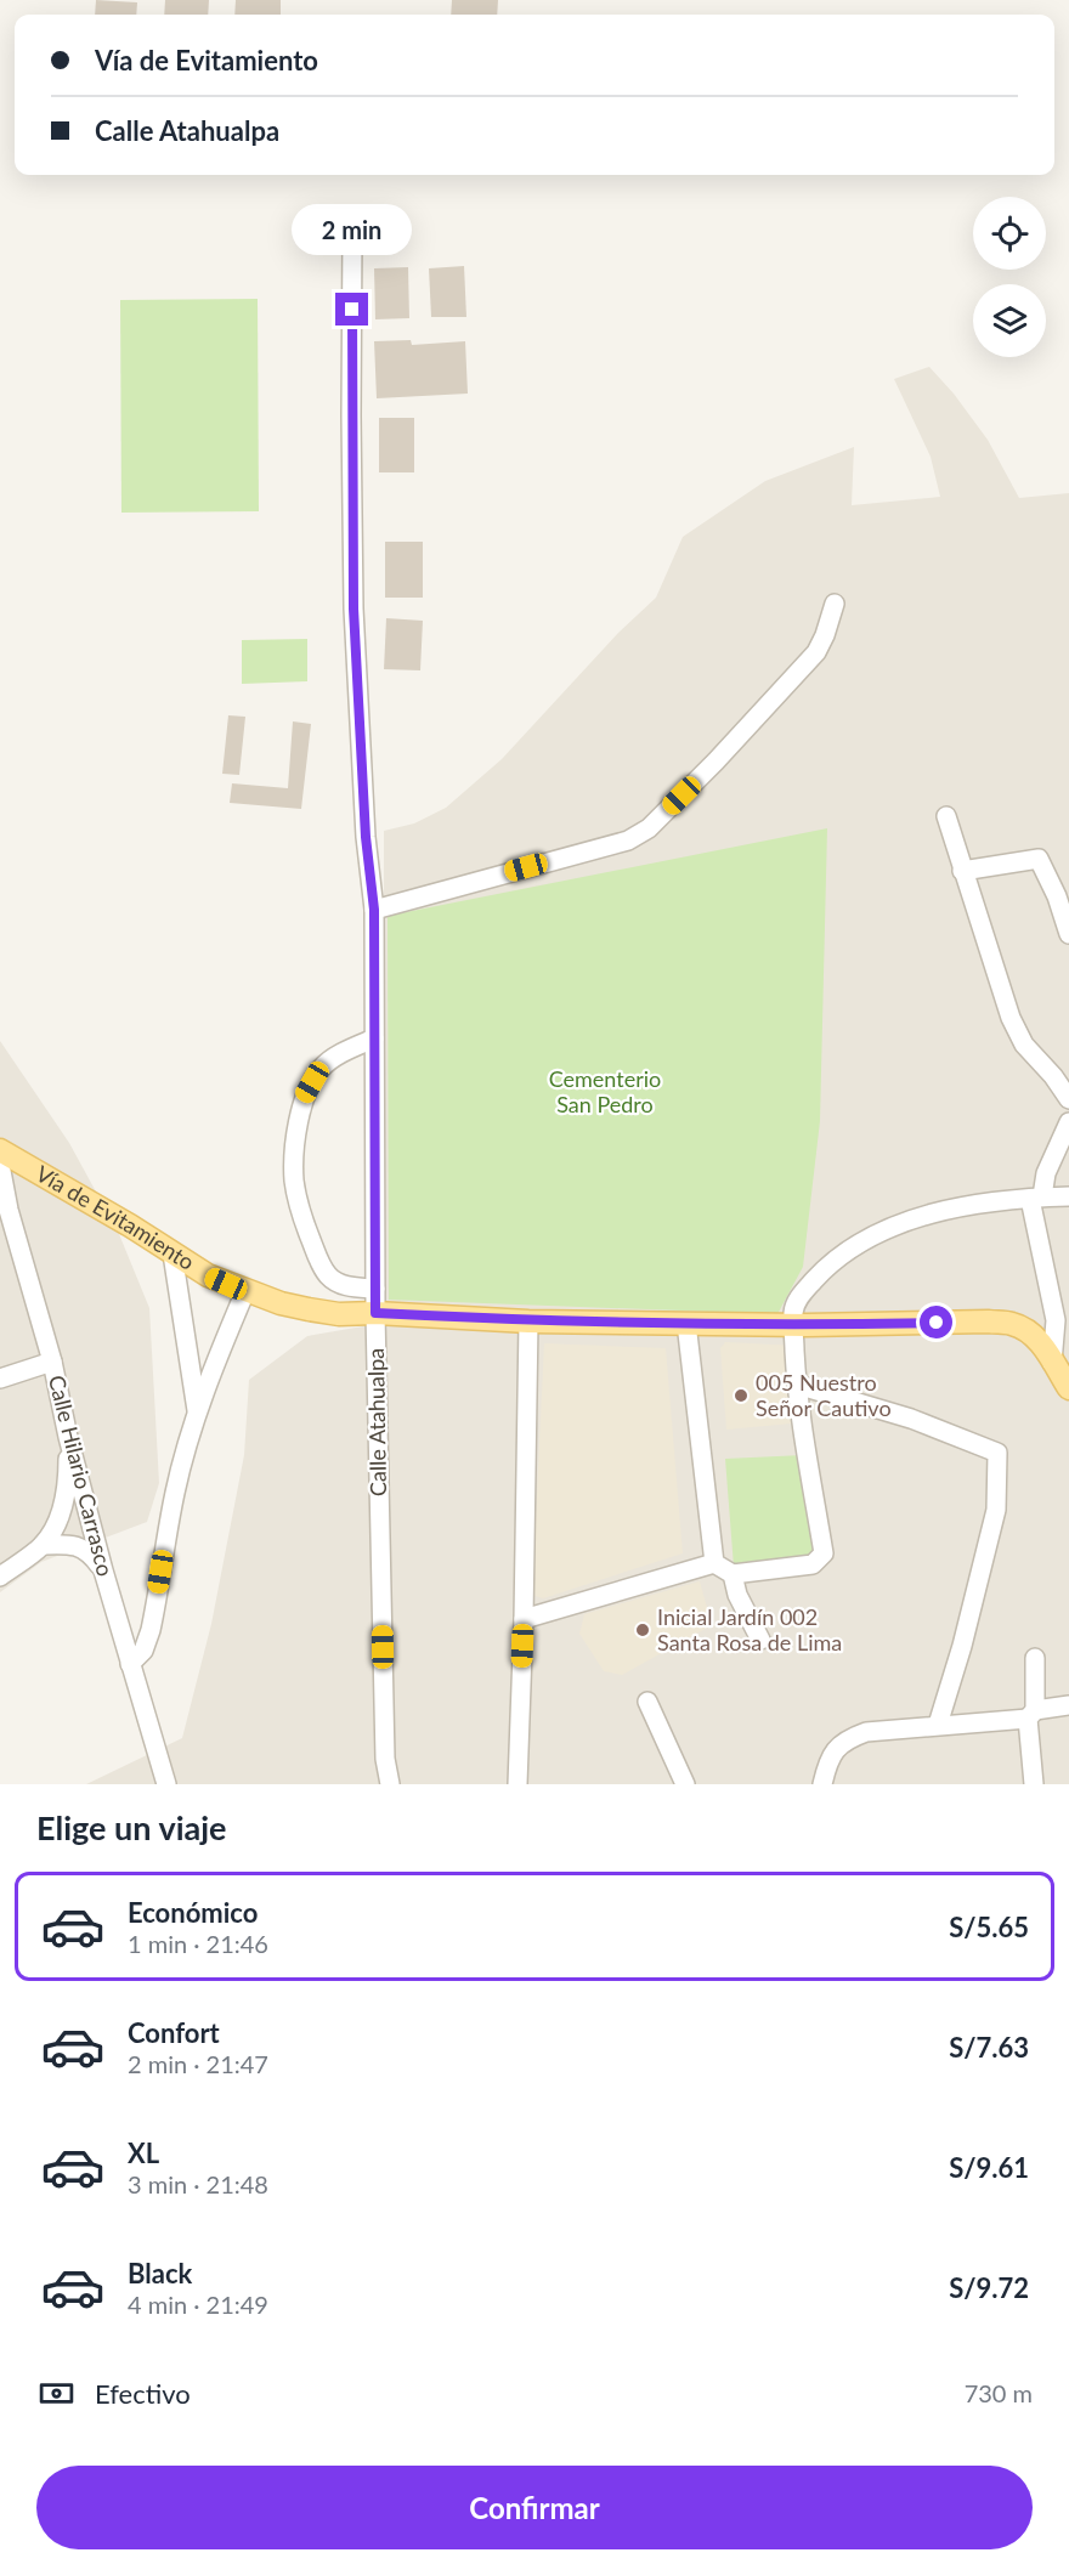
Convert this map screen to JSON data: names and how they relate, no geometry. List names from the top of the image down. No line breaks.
{"streets":{"main road":["Vía de Evitamiento"],"street":["Calle Atahualpa","Calle Hilario Carrasco"]},"crossings":[["Vía de Evitamiento","Calle Atahualpa"]],"parks":["Cementerio San Pedro"],"places":["005 Nuestro Señor Cautivo","Inicial Jardín 002 Santa Rosa de Lima"],"page":{"banner":["Vía de Evitamiento","Calle Atahualpa"],"bubble":"2 min","heading":"Elige un viaje","list":[{"name":"Económico","note":"1 min · 21:46","value":"S/5.65"},{"name":"Confort","note":"2 min · 21:47","value":"S/7.63"},{"name":"XL","note":"3 min · 21:48","value":"S/9.61"},{"name":"Black","note":"4 min · 21:49","value":"S/9.72"}],"pay":["Efectivo","730 m"],"buttons":"Confirmar"}}
